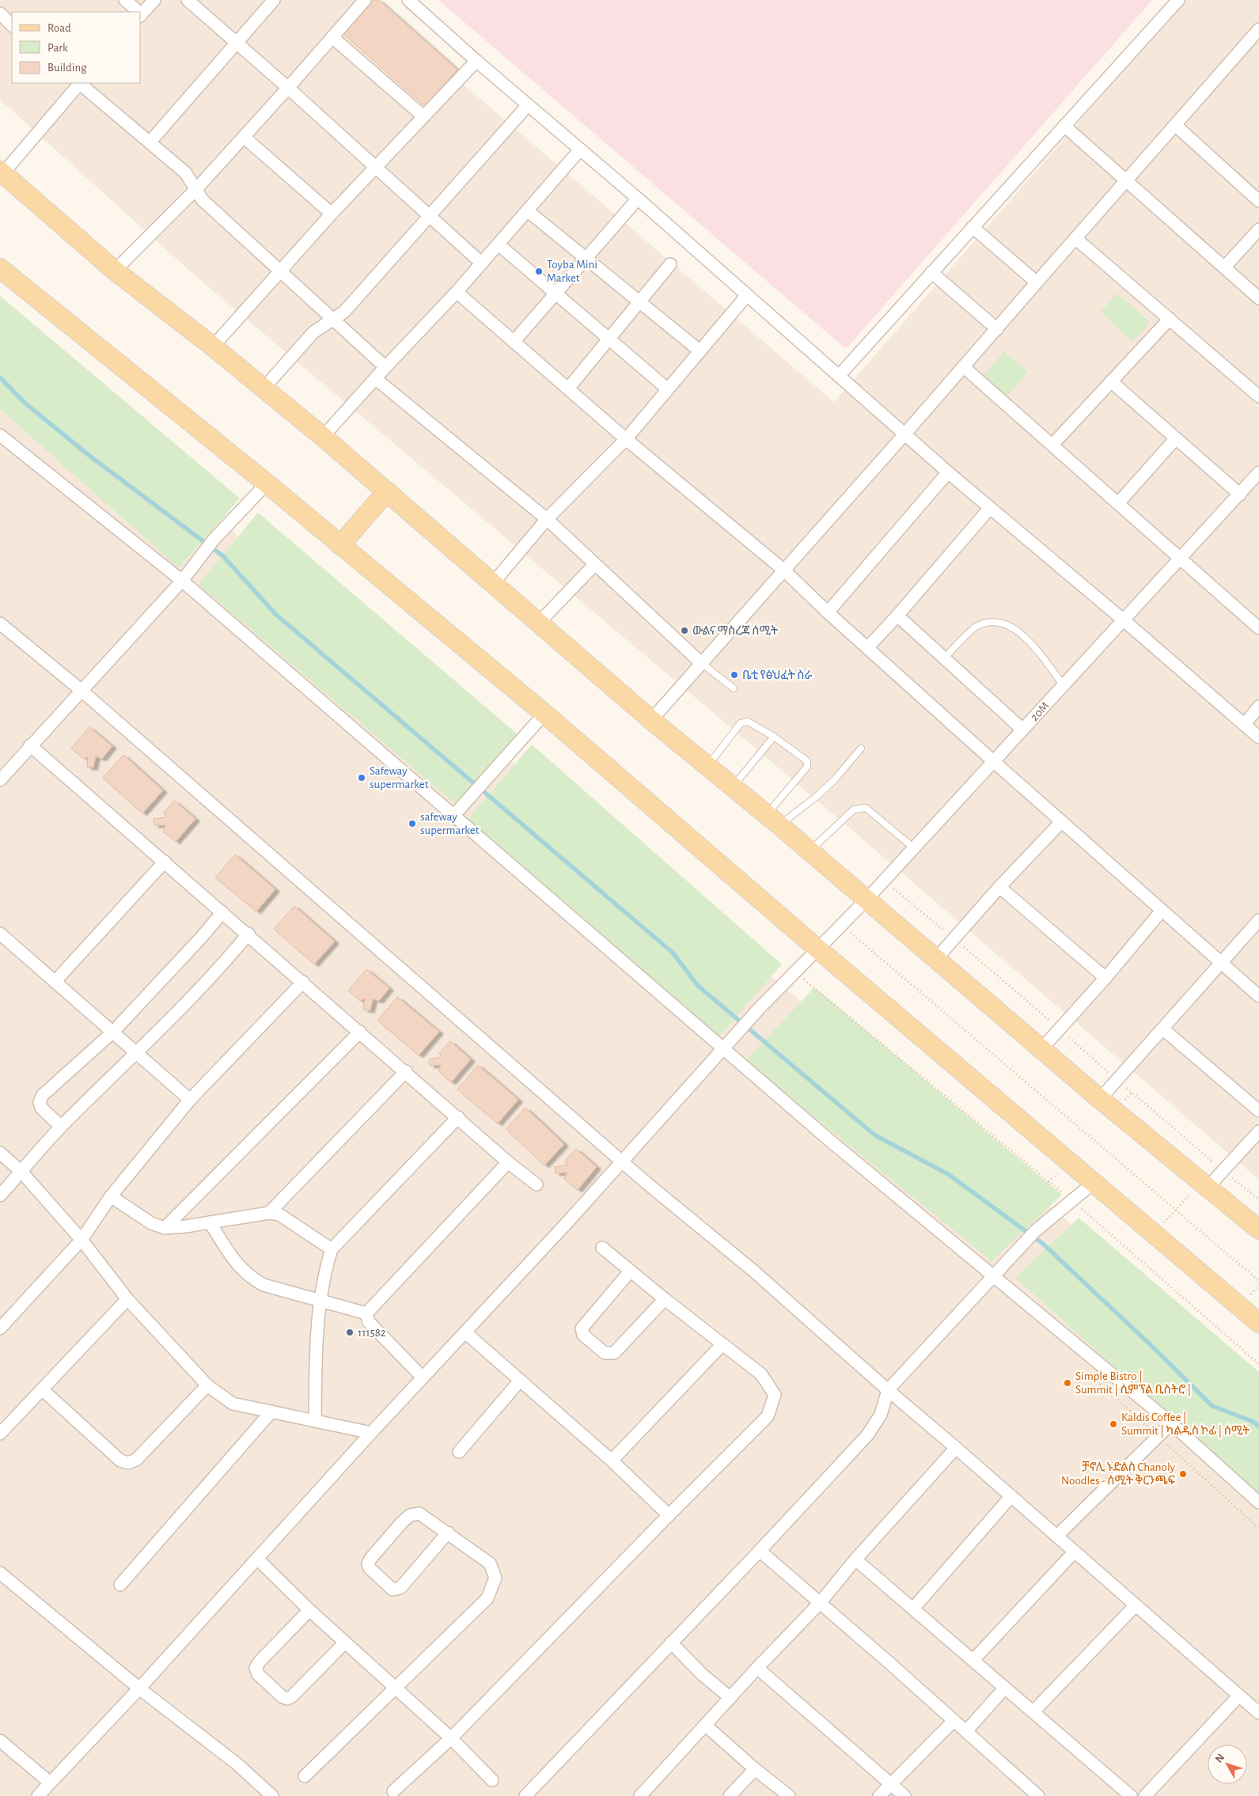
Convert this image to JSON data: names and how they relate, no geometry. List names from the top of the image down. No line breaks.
{"streets":{"street":["20M"]},"places":["Toyba Mini Market","ውልና ማስረጃ ሰሚት","ቤቲ የፅህፈት ስራ","Safeway supermarket","safeway supermarket","111582","Simple Bistro | Summit | ሲምፕል ቢስትሮ |","Kaldis Coffee | Summit | ካልዲስ ኮፊ | ሰሚት","ቻኖሊ ኑድልስ Chanoly Noodles - ሰሚት ቅርንጫፍ"],"legend":["Road","Park","Building"],"north":"top left"}
